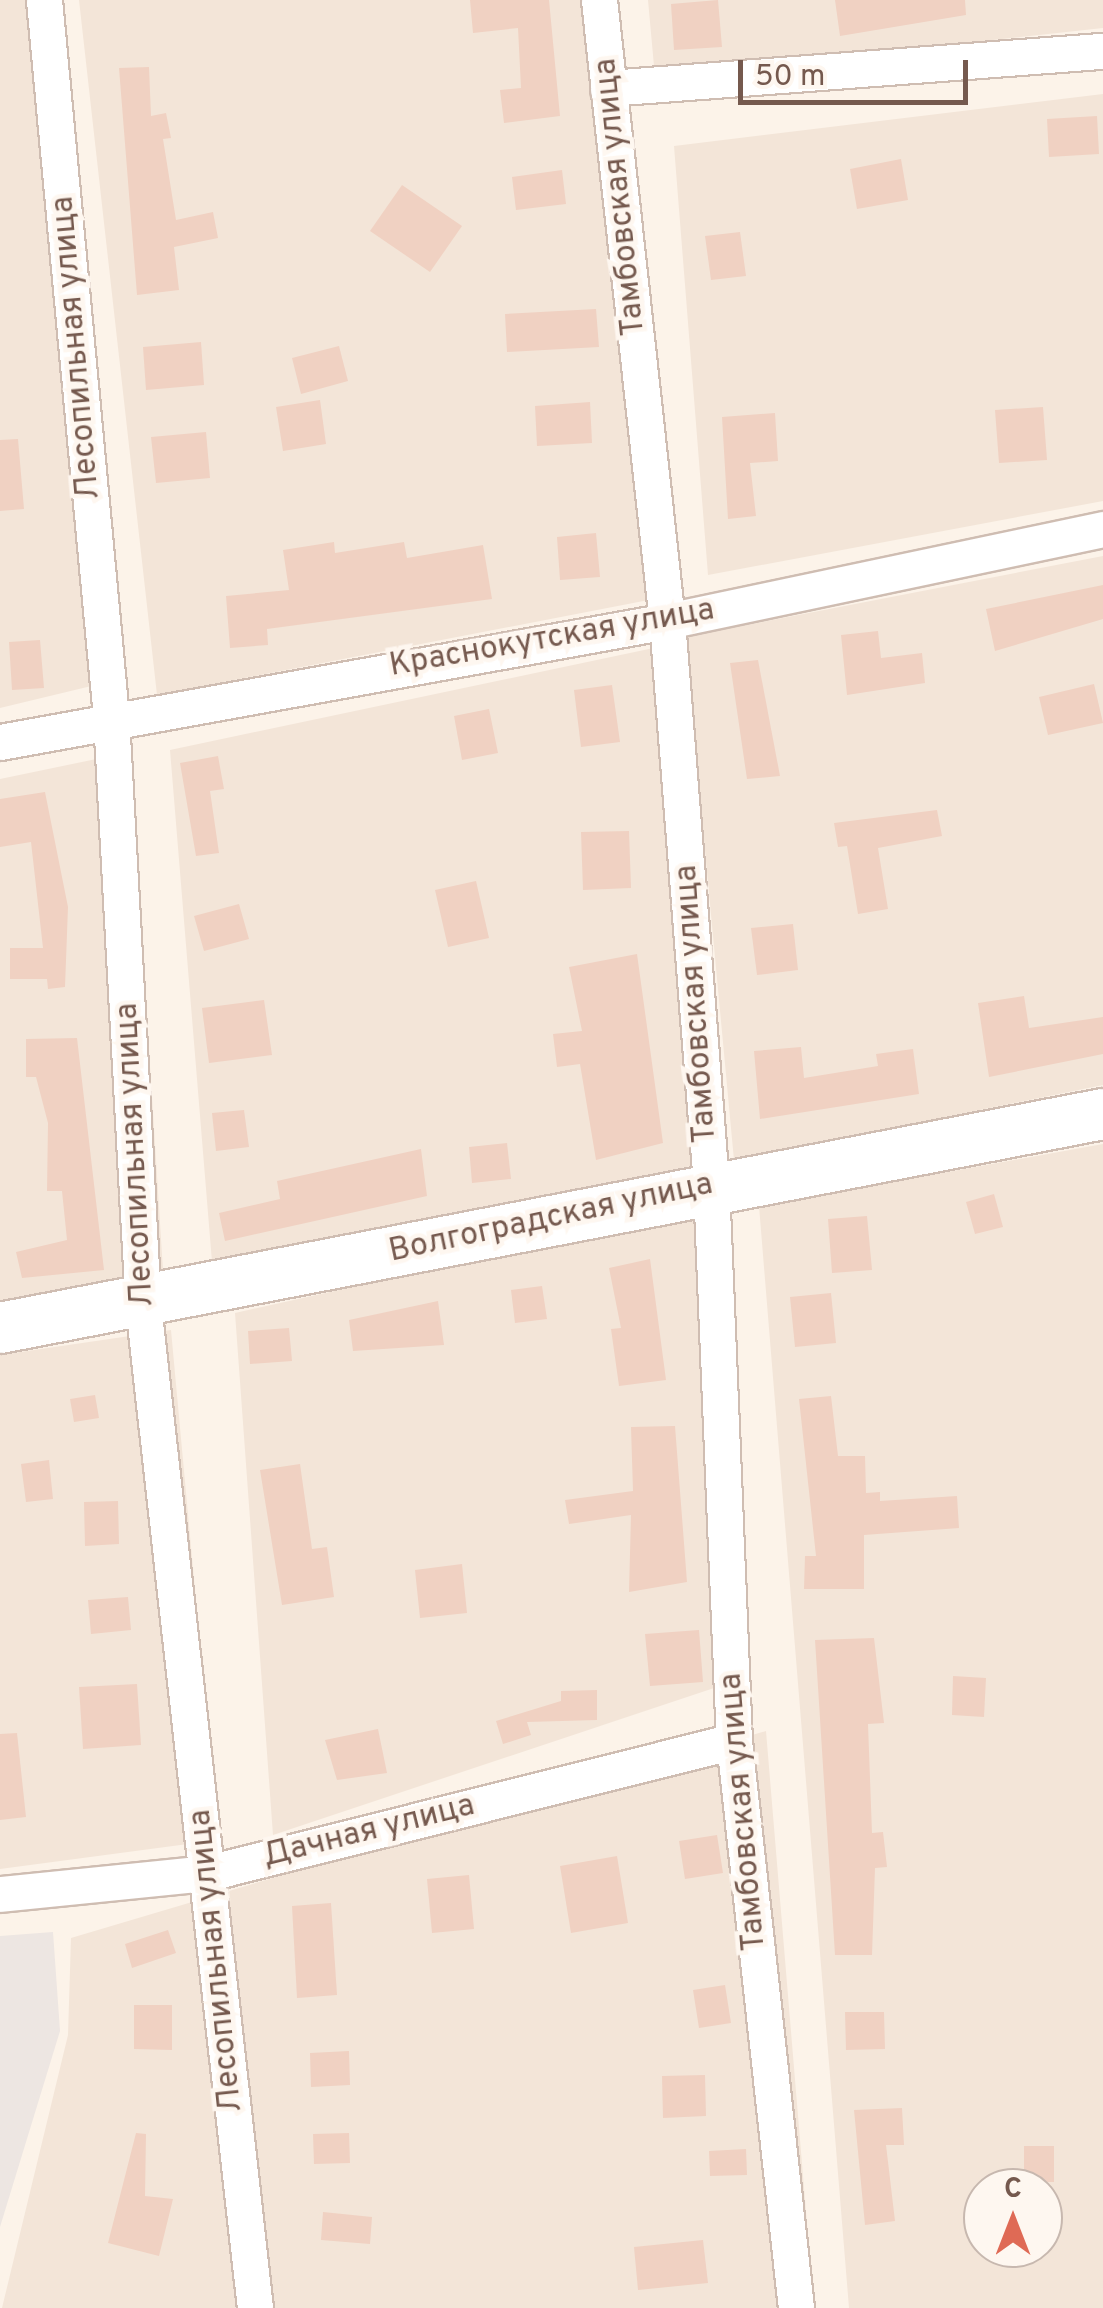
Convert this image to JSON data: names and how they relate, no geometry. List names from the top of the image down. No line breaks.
{"streets":{"street":["Тамбовская улица","Лесопильная улица","Краснокутская улица","Волгоградская улица","Дачная улица"]},"crossings":[["Тамбовская улица","Краснокутская улица"],["Тамбовская улица","Волгоградская улица"],["Тамбовская улица","Дачная улица"],["Лесопильная улица","Краснокутская улица"],["Лесопильная улица","Волгоградская улица"],["Лесопильная улица","Дачная улица"]],"scale_bar":"50 m","north":"top"}
